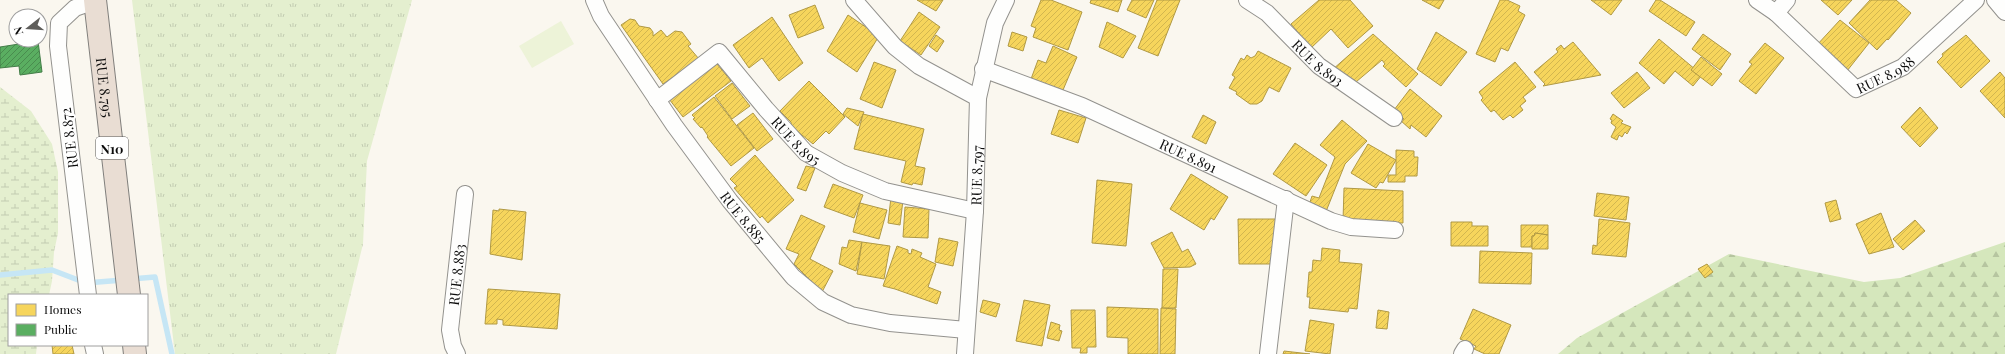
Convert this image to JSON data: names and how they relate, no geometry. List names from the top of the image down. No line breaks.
{"streets":{"highway":["RUE 8.795","N10"],"street":["RUE 8.893","RUE 8.988","RUE 8.872","RUE 8.895","RUE 8.891","RUE 8.797","RUE 8.885","RUE 8.883"]},"crossings":[["RUE 8.795","RUE 8.872"],["RUE 8.895","RUE 8.797"],["RUE 8.895","RUE 8.885"],["RUE 8.891","RUE 8.797"],["RUE 8.797","RUE 8.885"]],"legend":["Homes","Public"],"north":"left"}
